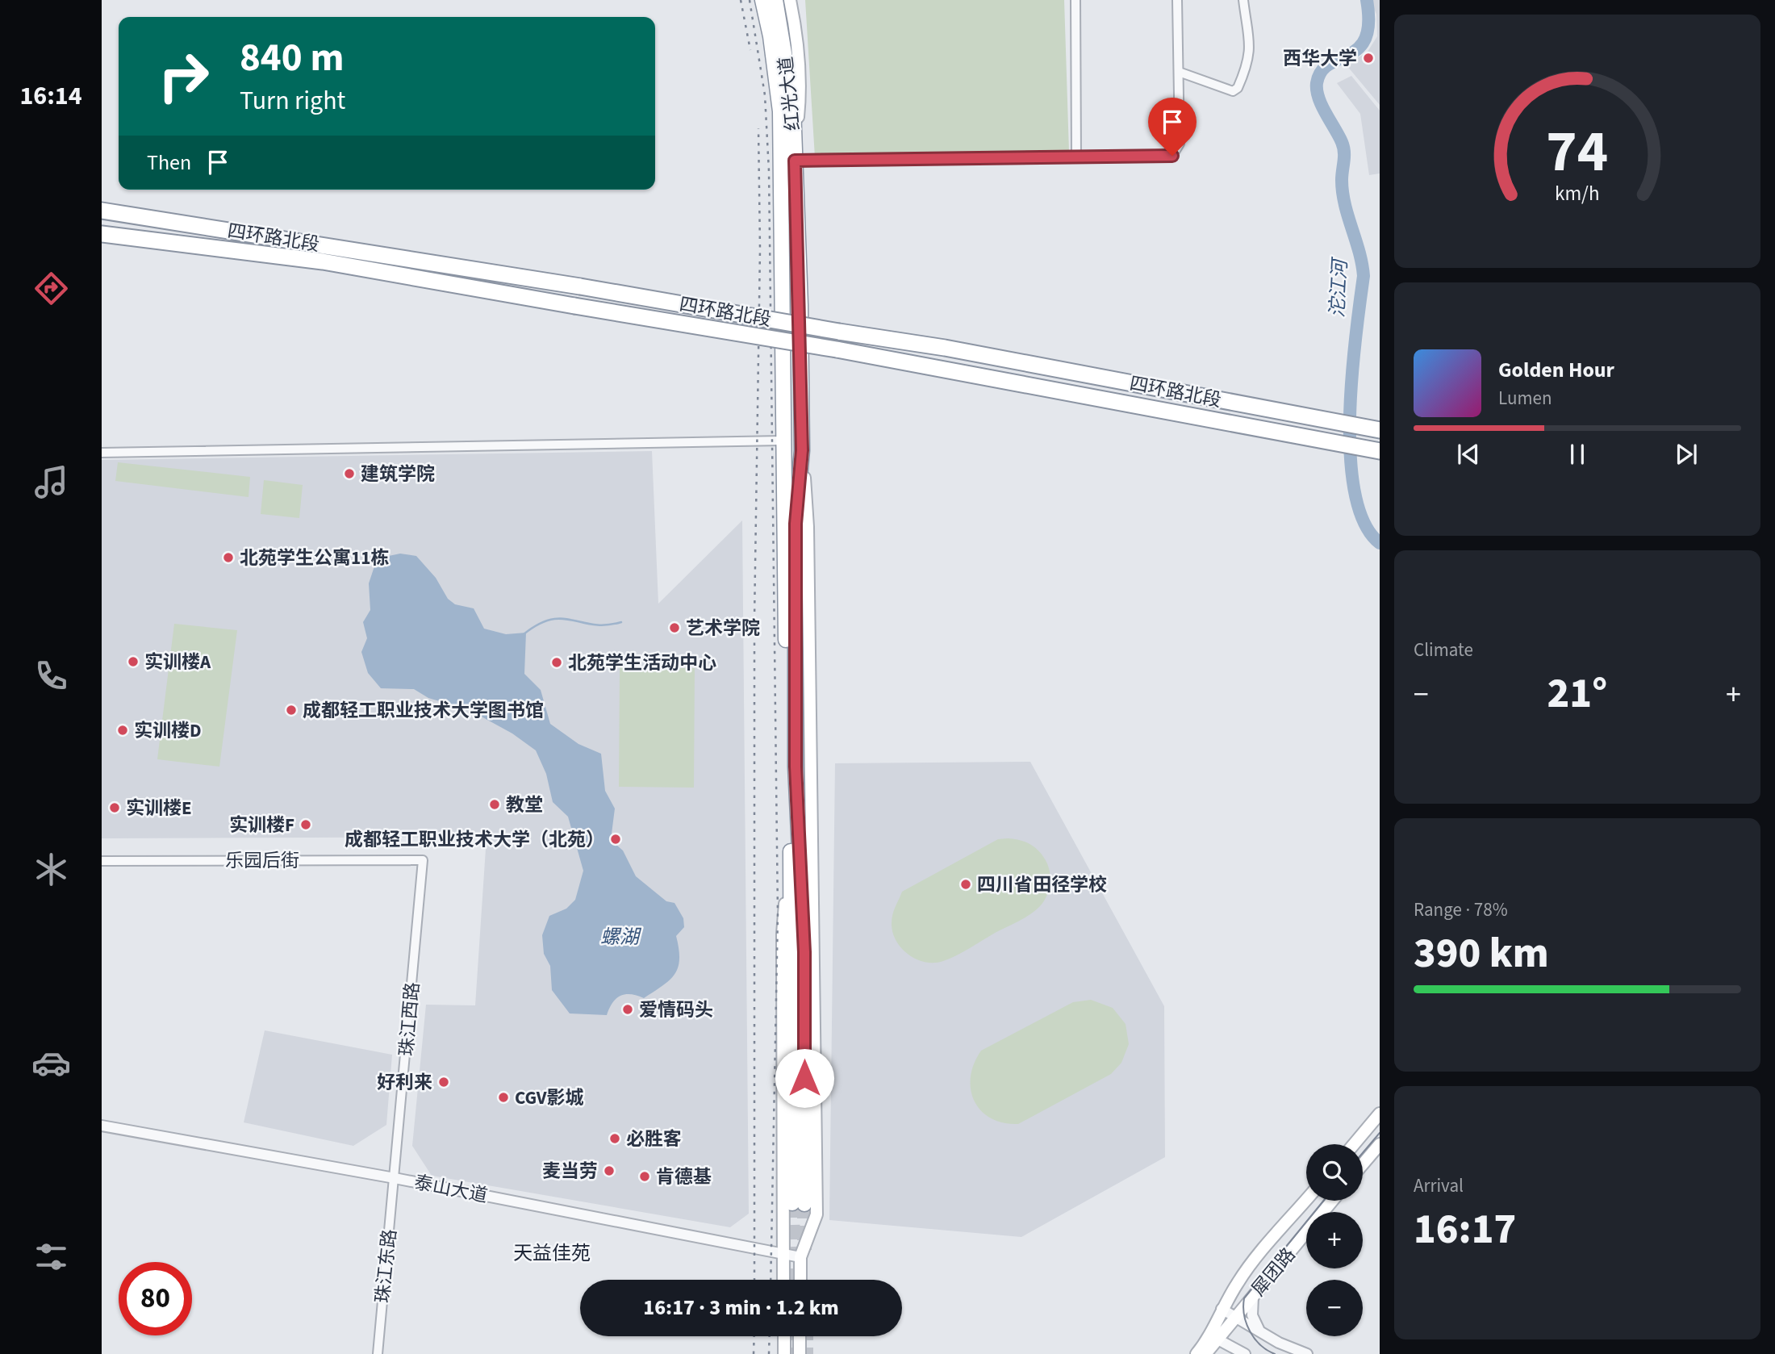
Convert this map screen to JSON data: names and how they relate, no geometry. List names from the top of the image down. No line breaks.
{"streets":{"highway":["红光大道","四环路北段"],"main road":["犀团路"],"street":["乐园后街","珠江西路","泰山大道","珠江东路"]},"crossings":[["乐园后街","珠江西路"],["珠江西路","泰山大道"],["珠江西路","珠江东路"],["泰山大道","珠江东路"]],"districts":["天益佳苑"],"water":["沱江河","螺湖"],"places":["西华大学","建筑学院","北苑学生公寓11栋","艺术学院","实训楼A","北苑学生活动中心","成都轻工职业技术大学图书馆","实训楼D","教堂","实训楼E","实训楼F","成都轻工职业技术大学（北苑）","四川省田径学校","爱情码头","好利来","CGV影城","必胜客","麦当劳","肯德基"],"page":{"tabs":"16:14","turn":["840 m","Turn right"],"then":"Then","song":["Golden Hour","Lumen"],"tile":["Climate",["Range · 78%","390 km"],["Arrival","16:17"]],"heat":["−","21°","+"],"map_buttons":["+","−"],"limit":"80","trip":"16:17 · 3 min · 1.2 km","gauge":["74","km/h"]}}
